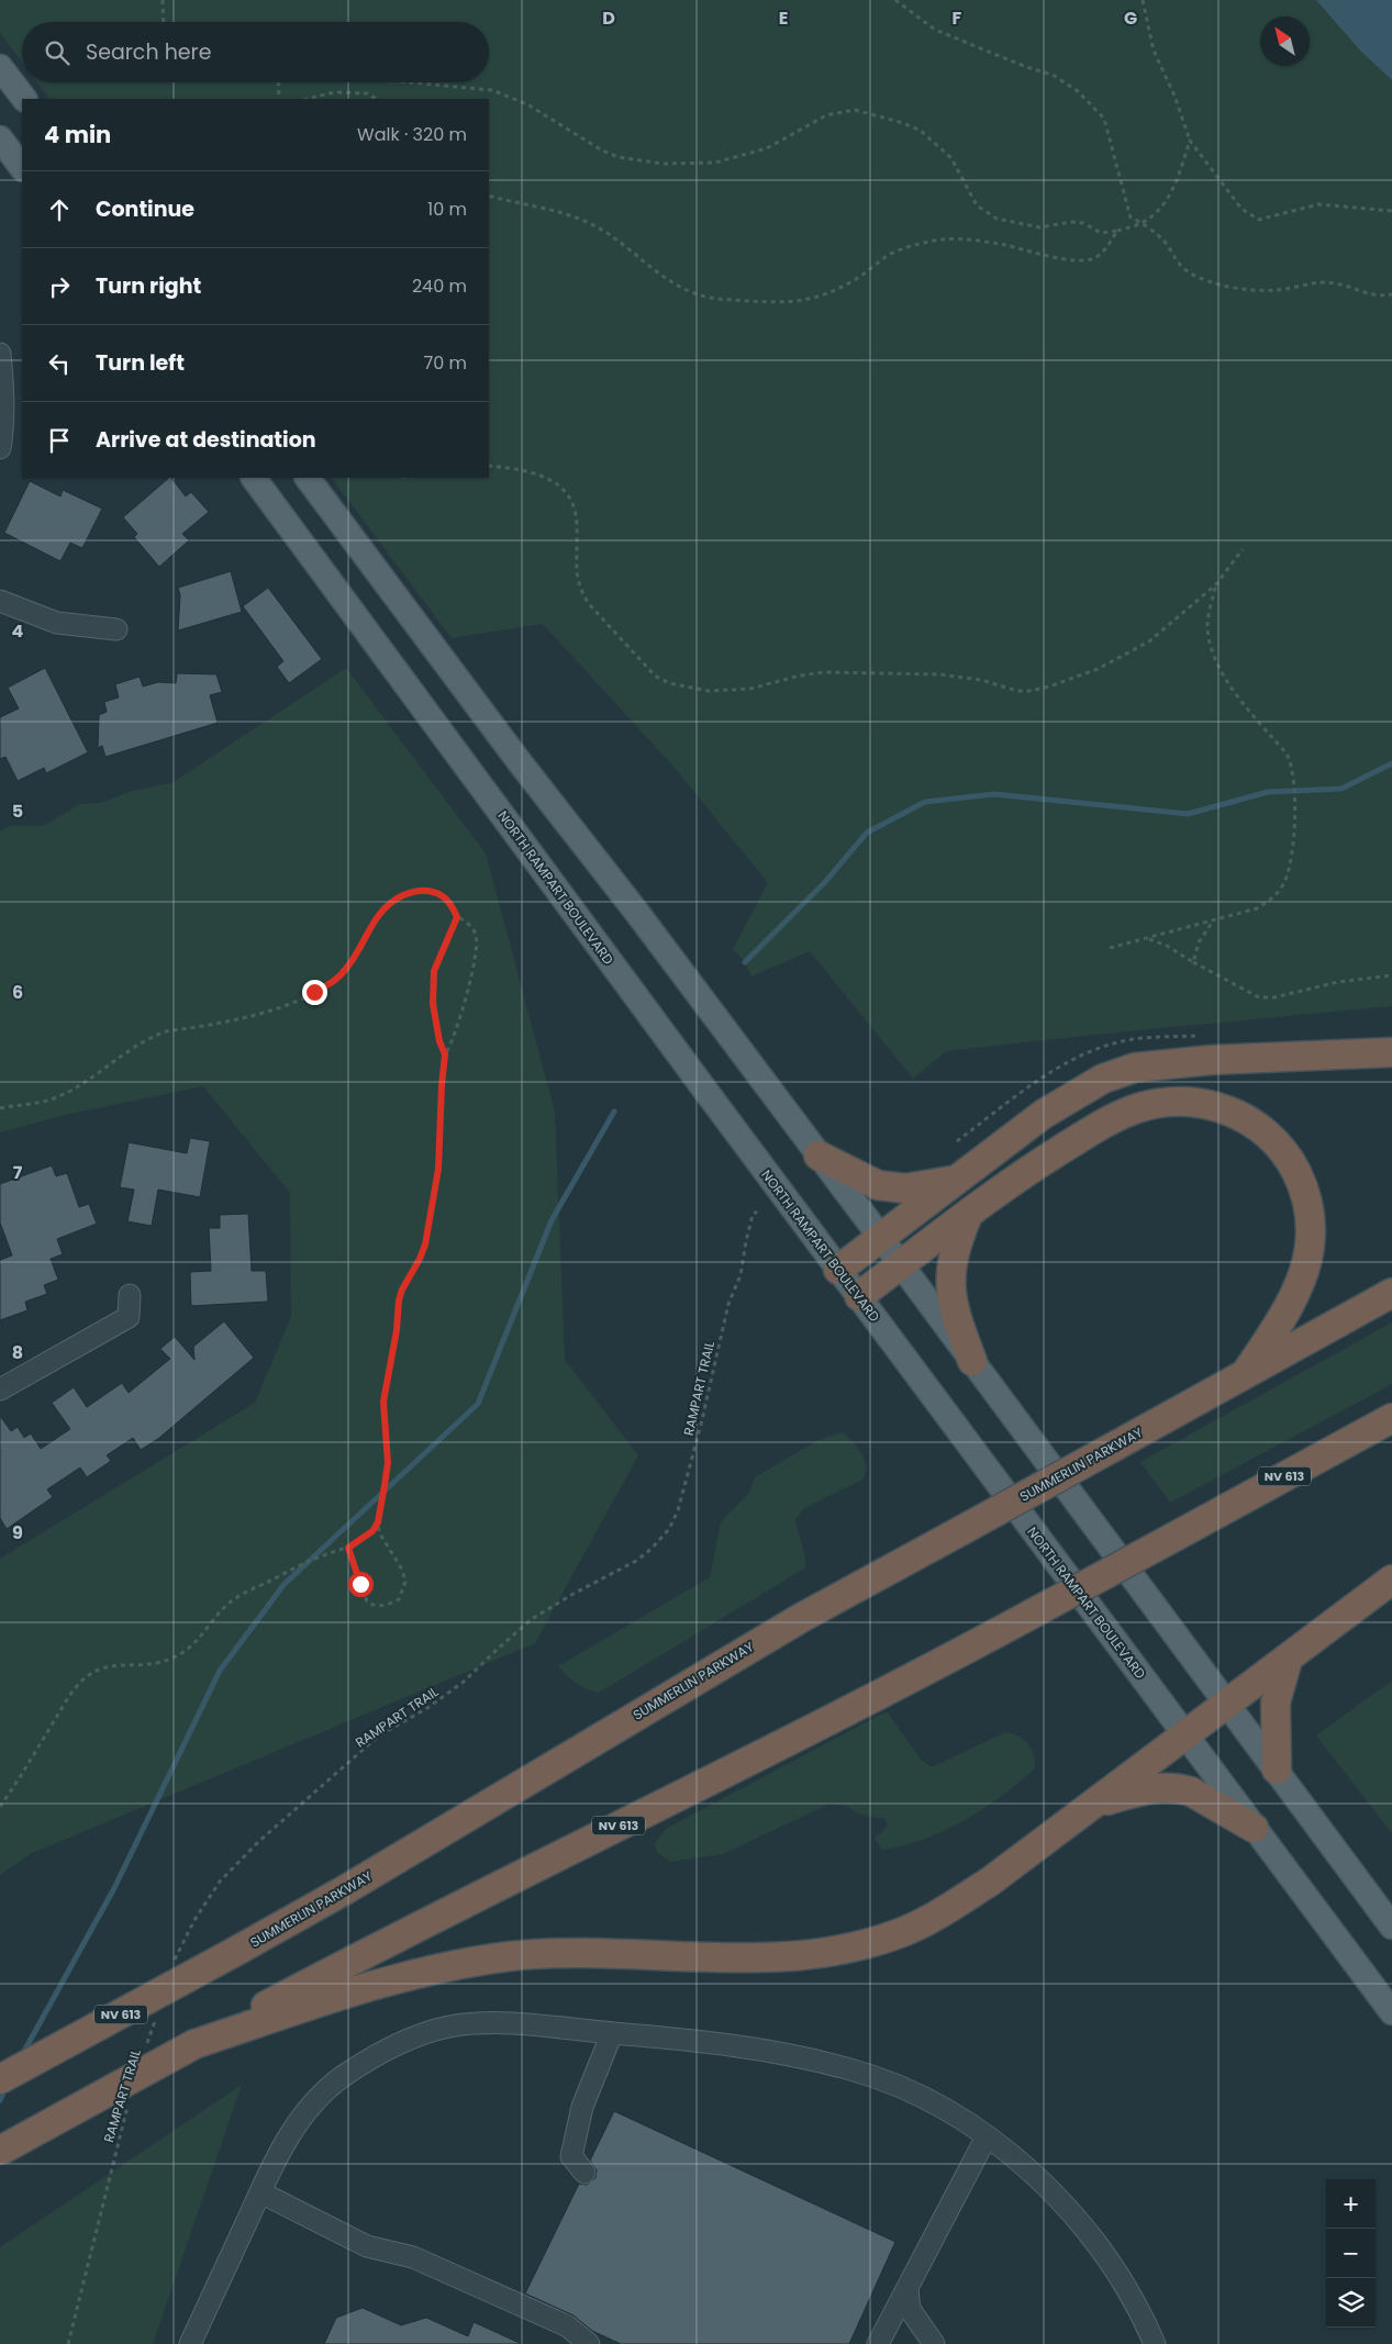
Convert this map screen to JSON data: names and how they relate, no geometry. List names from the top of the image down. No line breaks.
{"streets":{"highway":["SUMMERLIN PARKWAY","NV 613"],"main road":["NORTH RAMPART BOULEVARD"],"path":["RAMPART TRAIL"]},"north":"top left","page":{"search":"Search here","heading":["4 min","Walk · 320 m"],"list":[["Continue","10 m"],["Turn right","240 m"],["Turn left","70 m"],"Arrive at destination"],"map_buttons":["+","−"]},"grid":{"columns":["D","E","F","G"],"rows":["4","5","6","7","8","9"]}}
